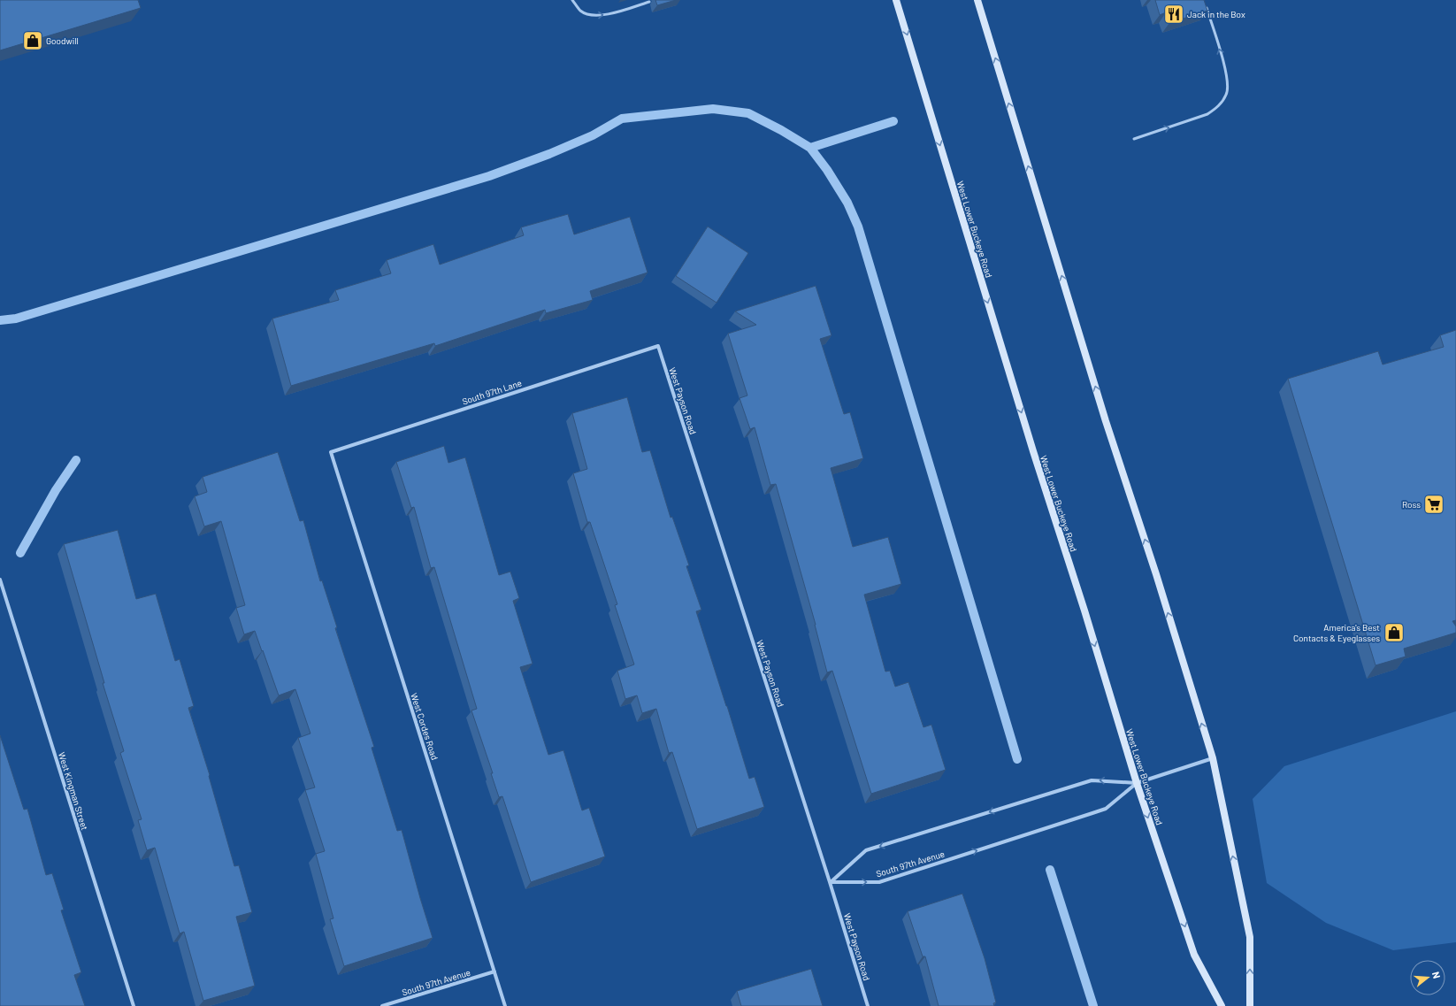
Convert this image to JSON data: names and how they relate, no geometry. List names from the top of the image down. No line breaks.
{"streets":{"main road":["West Lower Buckeye Road"],"street":["South 97th Lane","West Payson Road","West Cordes Road","West Kingman Street","South 97th Avenue"]},"crossings":[["West Lower Buckeye Road","South 97th Avenue"],["South 97th Lane","West Payson Road"],["South 97th Lane","West Cordes Road"],["West Payson Road","South 97th Avenue"],["West Cordes Road","South 97th Avenue"]],"one_way":["West Lower Buckeye Road"],"places":{"restaurant":["Jack in the Box"],"shop":["Goodwill","America's Best Contacts & Eyeglasses"],"supermarket":["Ross"]},"north":"right"}
